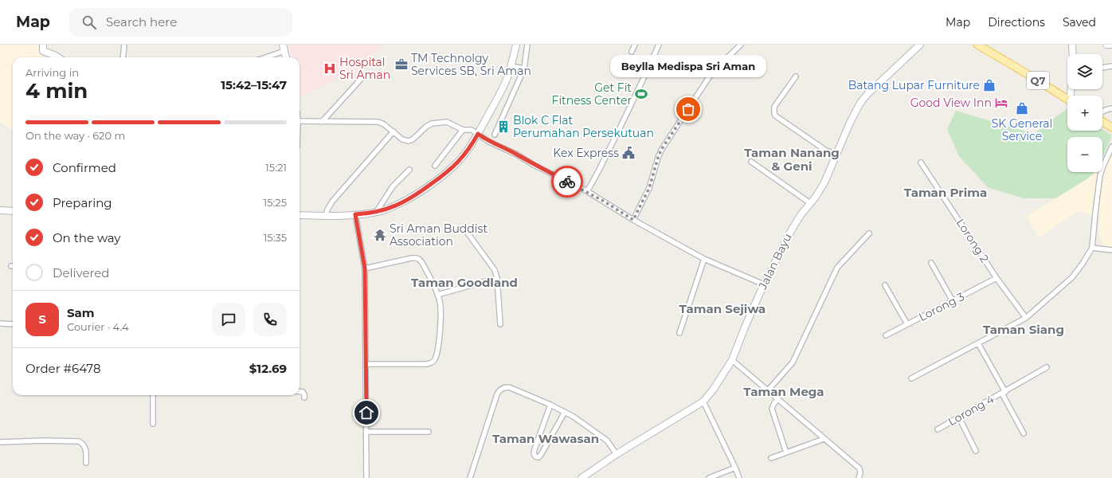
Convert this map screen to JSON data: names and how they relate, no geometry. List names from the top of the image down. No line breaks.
{"streets":{"main road":["Q7"],"street":["Lorong 2","Jalan Bayu","Lorong 3","Lorong 4"]},"crossings":[["Lorong 2","Lorong 3"]],"districts":["Taman Nanang & Geni","Taman Prima","Taman Goodland","Taman Sejiwa","Taman Siang","Taman Mega","Taman Wawasan"],"places":{"office":["TM Technolgy Services SB, Sri Aman"],"hospital":["Hospital Sri Aman"],"shop":["Batang Lupar Furniture","SK General Service"],"sports":["Get Fit Fitness Center"],"hotel":["Good View Inn"],"other":["Beylla Medispa Sri Aman"],"building":["Blok C Flat Perumahan Persekutuan"],"public building":["Kex Express"],"temple":["Sri Aman Buddist Association"]},"page":{"header":"Map","search":"Search here","nav":["Map","Directions","Saved"],"map_buttons":["+","−"],"bubble":"Beylla Medispa Sri Aman","heading":["4 min","Arriving in","15:42–15:47"],"panel":["Sam","Courier · 4.4","Order #6478","$12.69"],"bar":"On the way · 620 m","list":[["Confirmed","15:21"],["Preparing","15:25"],["On the way","15:35"],"Delivered"],"round":"S"}}
